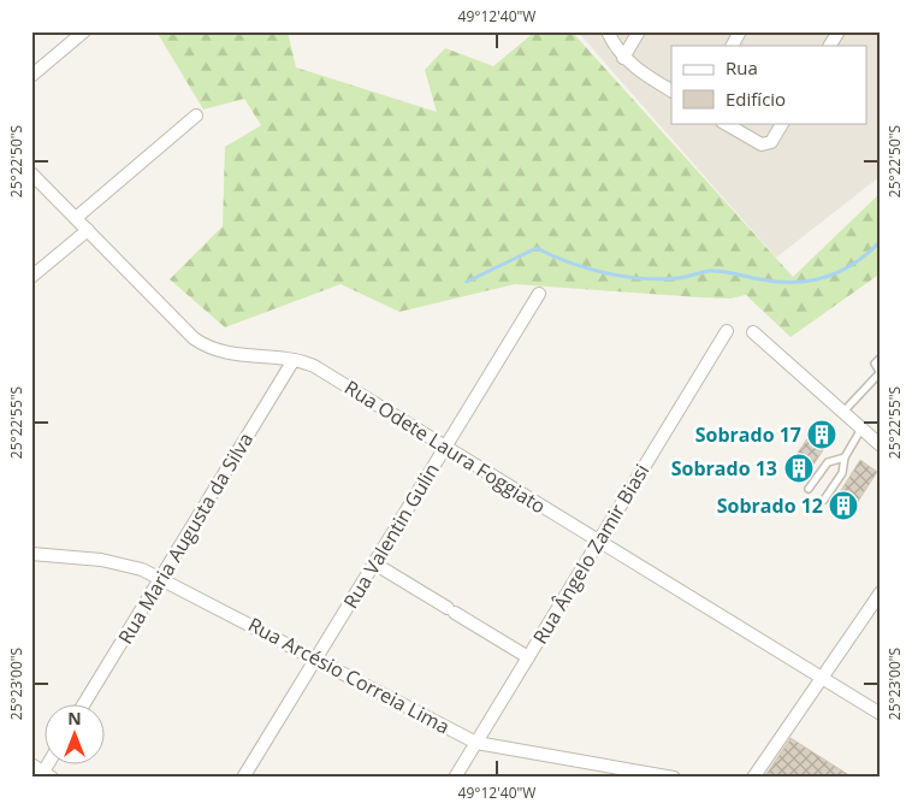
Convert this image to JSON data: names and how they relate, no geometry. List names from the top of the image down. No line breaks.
{"streets":{"street":["Rua Odete Laura Foggiato","Rua Valentin Gulin","Rua Maria Augusta da Silva","Rua Ângelo Zamir Biasi","Rua Arcésio Correia Lima"]},"crossings":[["Rua Odete Laura Foggiato","Rua Valentin Gulin"],["Rua Odete Laura Foggiato","Rua Maria Augusta da Silva"],["Rua Odete Laura Foggiato","Rua Ângelo Zamir Biasi"],["Rua Valentin Gulin","Rua Arcésio Correia Lima"],["Rua Maria Augusta da Silva","Rua Arcésio Correia Lima"],["Rua Ângelo Zamir Biasi","Rua Arcésio Correia Lima"]],"places":{"building":["Sobrado 17","Sobrado 13","Sobrado 12"]},"legend":["Rua","Edifício"],"north":"top","coordinates":["49°12'40\"W","25°22'50\"S","25°22'55\"S","25°23'00\"S"]}
